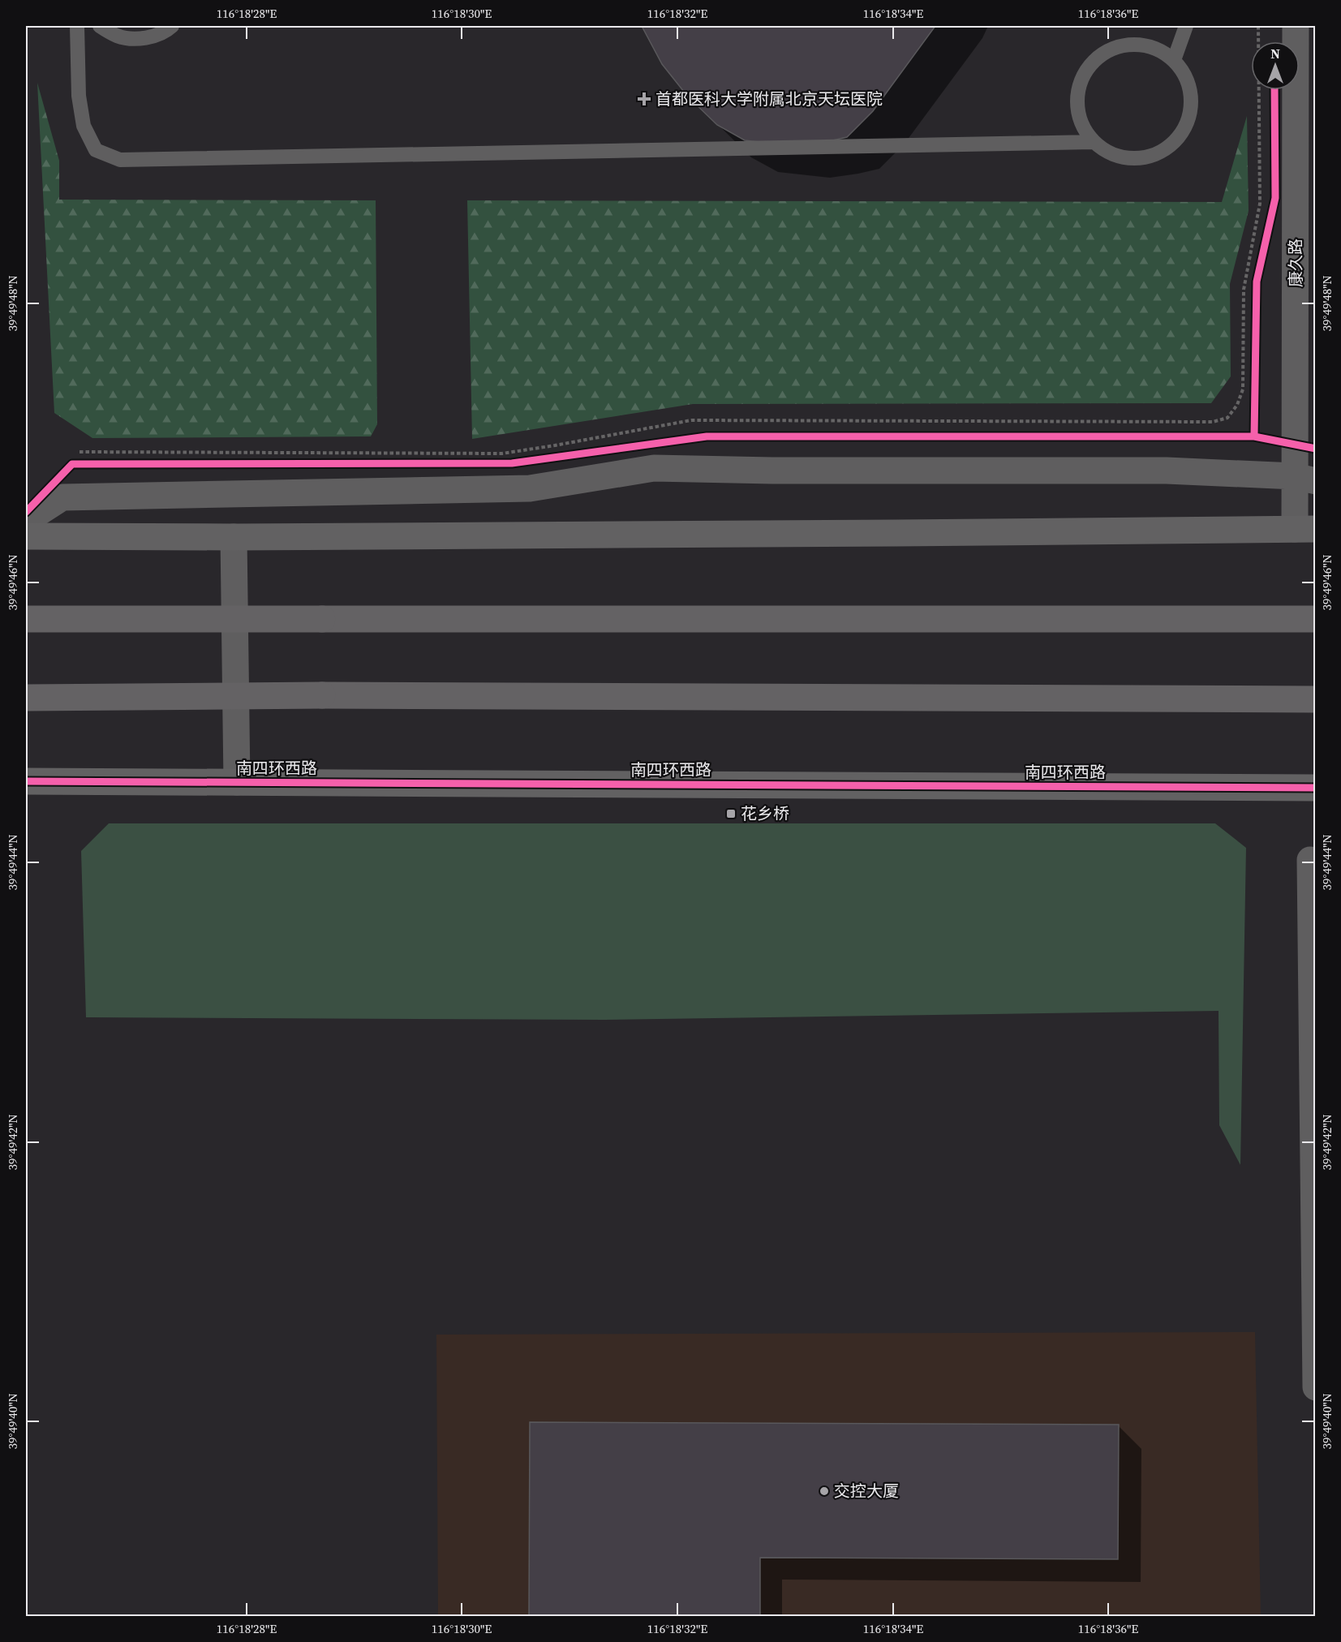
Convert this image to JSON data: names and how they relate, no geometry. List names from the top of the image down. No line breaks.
{"streets":{"main road":["南四环西路"],"street":["康久路"]},"places":{"health":["首都医科大学附属北京天坛医院"],"transit":["花乡桥"],"other":["交控大厦"]},"north":"top","coordinates":["116°18'28\"E","116°18'30\"E","116°18'32\"E","116°18'34\"E","116°18'36\"E","39°49'48\"N","39°49'46\"N","39°49'44\"N","39°49'42\"N","39°49'40\"N"]}
